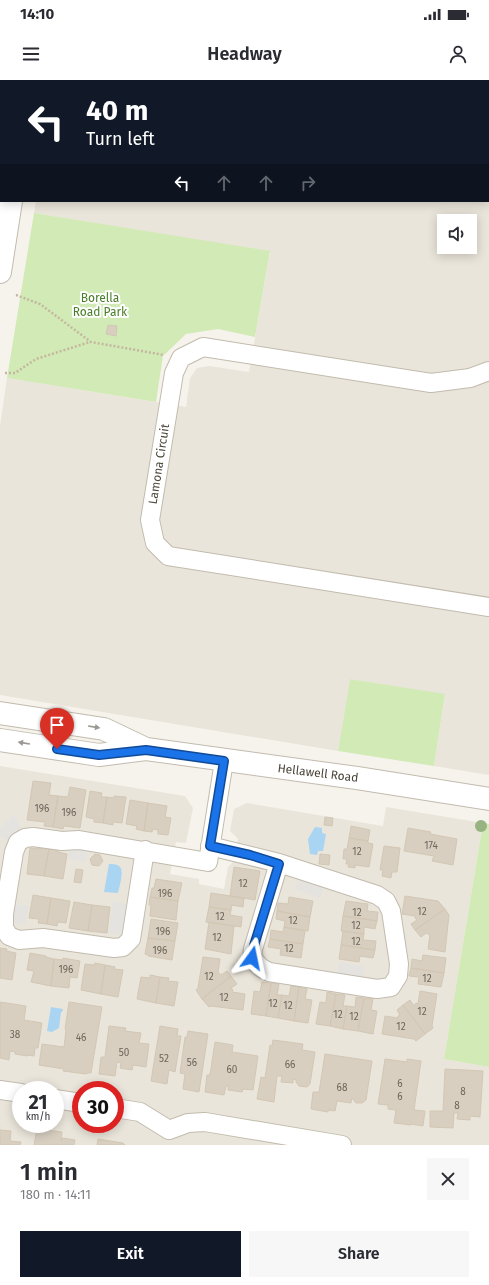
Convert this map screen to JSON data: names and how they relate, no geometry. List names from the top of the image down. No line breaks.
{"streets":{"street":["Lamona Circuit","Hellawell Road"]},"parks":["Borella Road Park"],"house_numbers":["196","196","174","12","12","196","12","12","12","12","12","196","12","12","12","196","196","12","12","12","12","12","12","12","12","12","38","46","50","52","56","66","60","6","68","8","6","8"],"page":{"status":"14:10","header":"Headway","turn":["40 m","Turn left"],"speed":"21 km/h","limit":"30","heading":["1 min","180 m · 14:11"],"buttons":["Exit","Share"]}}
